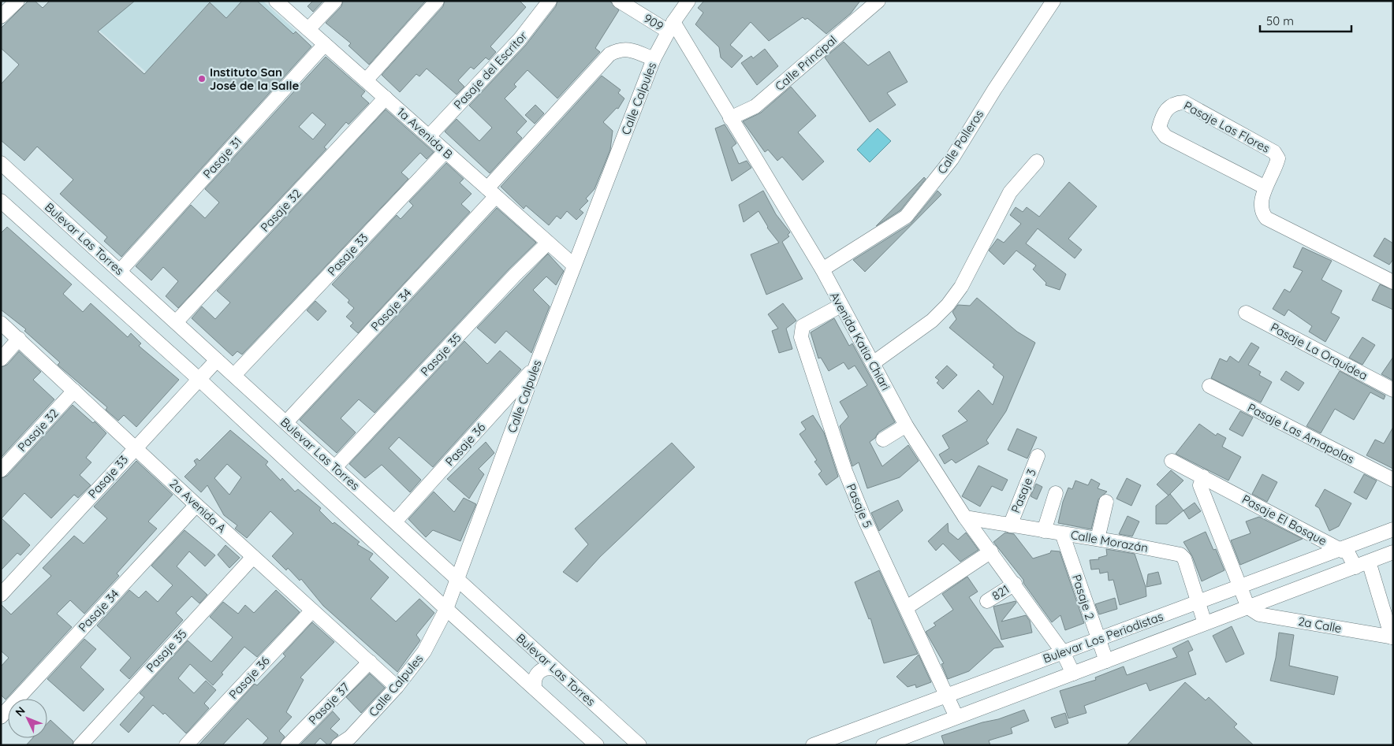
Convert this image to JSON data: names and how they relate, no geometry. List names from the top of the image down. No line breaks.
{"streets":{"street":["909","Calle Principal","Pasaje del Escritor","Calle Calpules","Pasaje Las Flores","1a Avenida B","Calle Polleros","Pasaje 31","Pasaje 32","Bulevar Las Torres","Pasaje 33","Pasaje 34","Avenida Katia Chiari","Pasaje La Orquídea","Pasaje 35","Pasaje Las Amapolas","Pasaje 36","Pasaje 3","2a Avenida A","Pasaje 5","Pasaje El Bosque","Calle Morazán","821","Pasaje 2","2a Calle","Bulevar Los Periodistas","Pasaje 37"]},"crossings":[["909","Calle Calpules"],["909","Avenida Katia Chiari"],["Calle Principal","Avenida Katia Chiari"],["Pasaje del Escritor","1a Avenida B"],["Calle Calpules","1a Avenida B"],["Calle Calpules","Bulevar Las Torres"],["Calle Calpules","Pasaje 34"],["Calle Calpules","Avenida Katia Chiari"],["Calle Calpules","Pasaje 36"],["Calle Calpules","2a Avenida A"],["1a Avenida B","Pasaje 31"],["1a Avenida B","Pasaje 32"],["1a Avenida B","Pasaje 33"],["1a Avenida B","Pasaje 34"],["1a Avenida B","Pasaje 35"],["Calle Polleros","Avenida Katia Chiari"],["Pasaje 31","Bulevar Las Torres"],["Pasaje 32","Bulevar Las Torres"],["Pasaje 32","2a Avenida A"],["Bulevar Las Torres","Pasaje 33"],["Bulevar Las Torres","Pasaje 34"],["Bulevar Las Torres","Pasaje 35"],["Bulevar Las Torres","Pasaje 36"],["Pasaje 33","2a Avenida A"],["Pasaje 34","2a Avenida A"],["Avenida Katia Chiari","Pasaje 5"],["Avenida Katia Chiari","Calle Morazán"],["Avenida Katia Chiari","821"],["Avenida Katia Chiari","Bulevar Los Periodistas"],["Pasaje 35","2a Avenida A"],["Pasaje 36","2a Avenida A"],["Pasaje 3","Calle Morazán"],["2a Avenida A","Pasaje 37"],["Pasaje 5","Bulevar Los Periodistas"],["Pasaje El Bosque","Bulevar Los Periodistas"],["Calle Morazán","Pasaje 2"],["Calle Morazán","Bulevar Los Periodistas"],["Pasaje 2","Bulevar Los Periodistas"],["2a Calle","Bulevar Los Periodistas"]],"places":["Instituto San José de la Salle"],"scale_bar":"50 m","north":"top left"}
